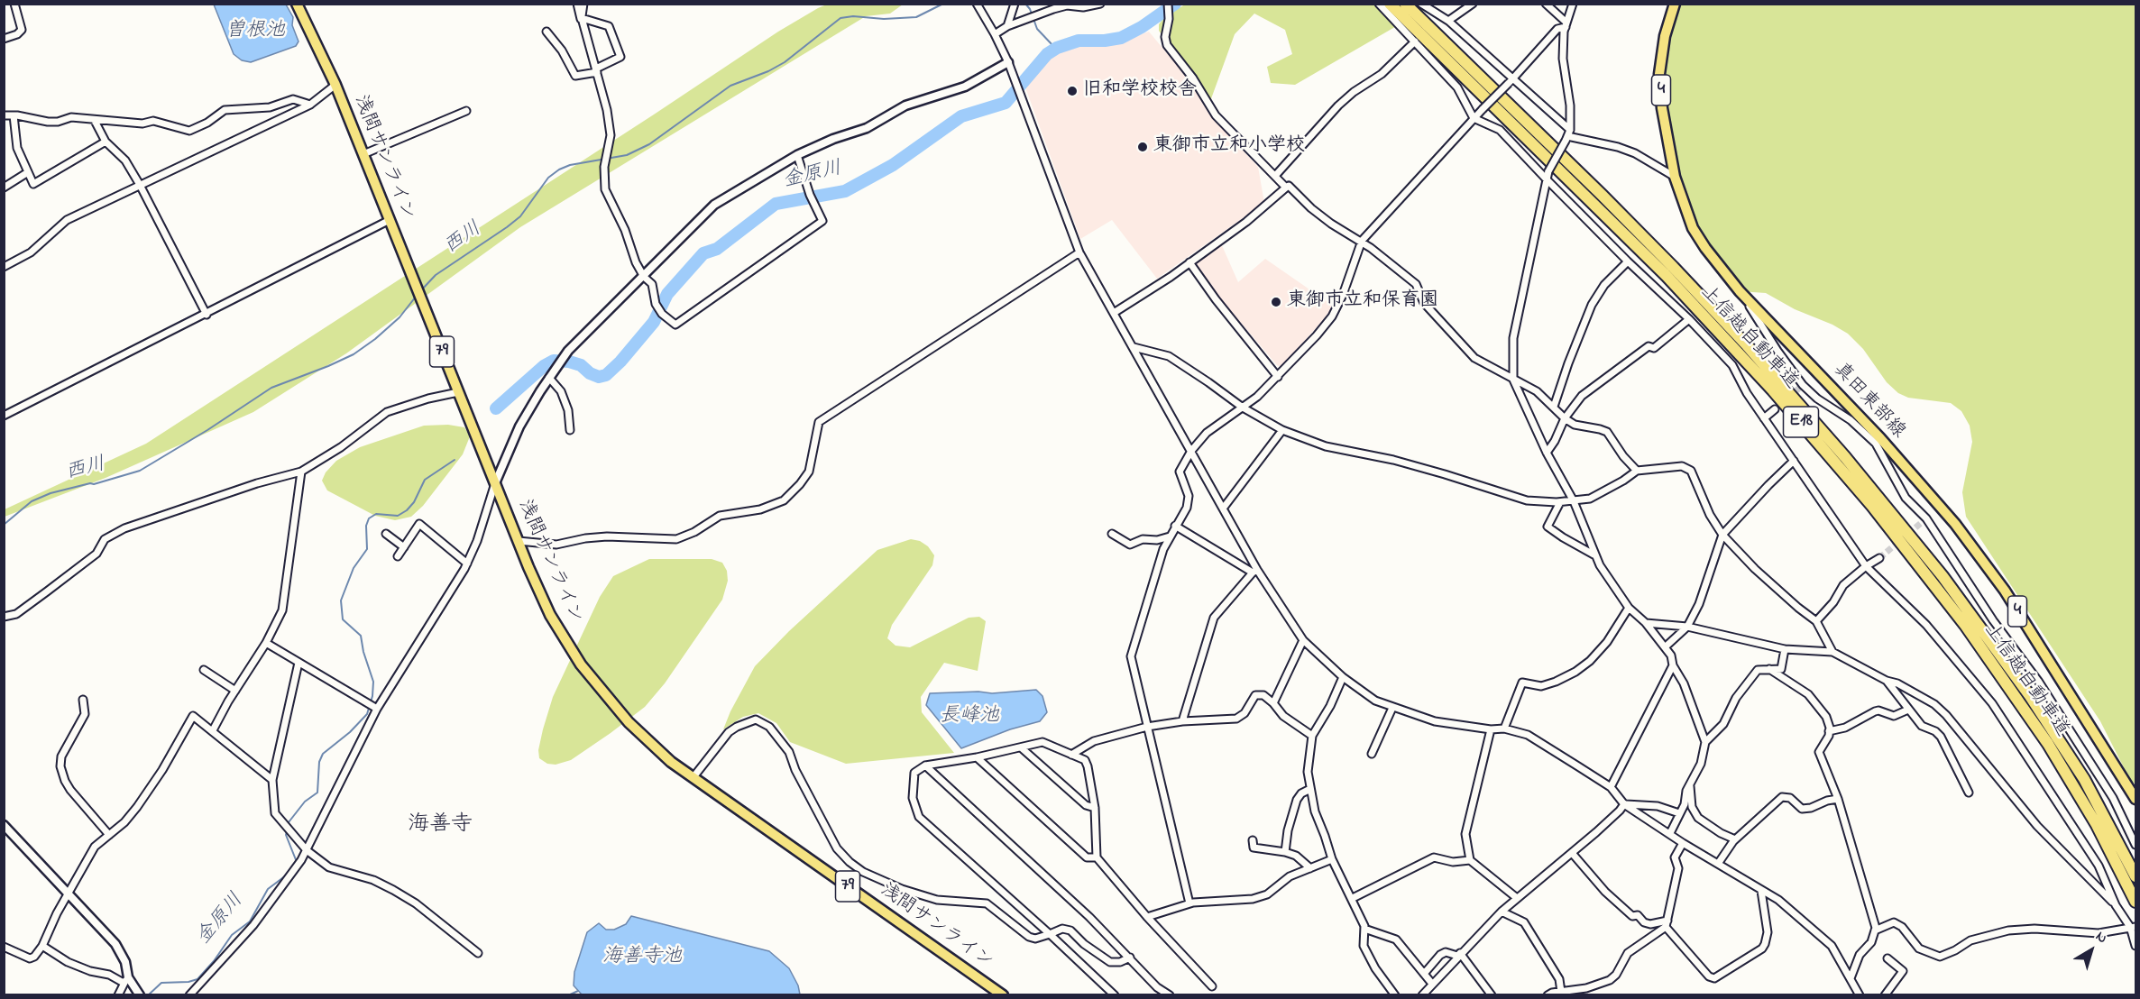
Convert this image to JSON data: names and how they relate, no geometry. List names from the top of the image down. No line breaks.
{"streets":{"highway":["上信越自動車道","E18"],"main road":["4","浅間サンライン","79","真田東部線"]},"districts":["海善寺"],"water":["曽根池","金原川","西川","長峰池","海善寺池"],"places":["旧和学校校舎","東御市立和小学校","東御市立和保育園"],"north":"top right"}
